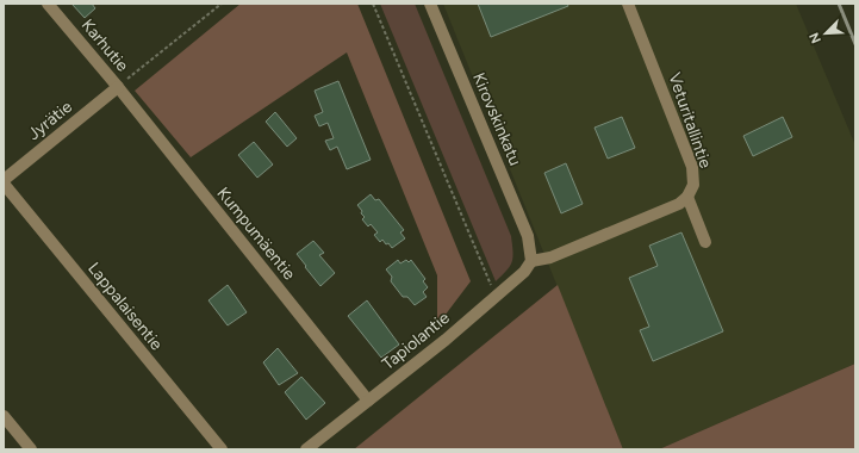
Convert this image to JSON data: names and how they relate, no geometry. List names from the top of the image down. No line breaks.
{"streets":{"street":["Karhutie","Kirovskinkatu","Jyrätie","Veturitallintie","Kumpumäentie","Lappalaisentie","Tapiolantie"]},"crossings":[["Karhutie","Jyrätie"],["Karhutie","Kumpumäentie"],["Kirovskinkatu","Tapiolantie"],["Jyrätie","Kumpumäentie"],["Kumpumäentie","Tapiolantie"]],"north":"bottom left"}
